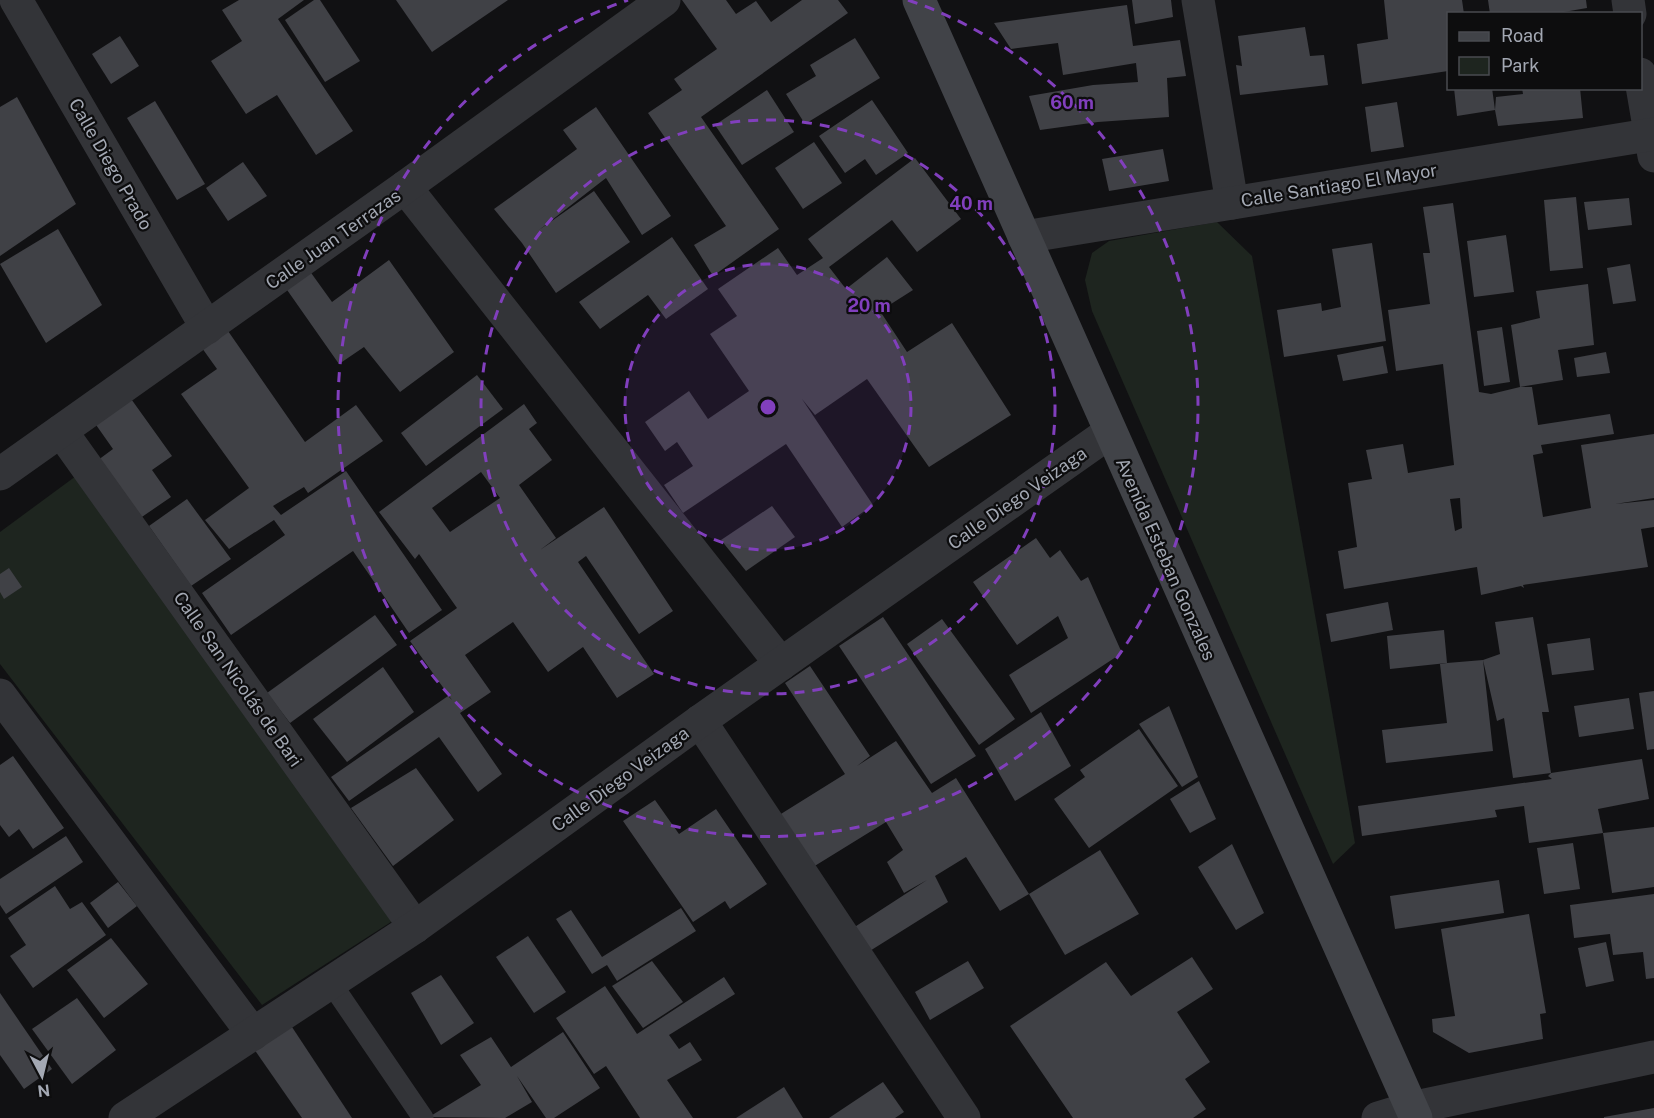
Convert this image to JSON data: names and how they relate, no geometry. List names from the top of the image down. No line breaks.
{"streets":{"street":["Calle Diego Prado","Calle Santiago El Mayor","Calle Juan Terrazas","Calle Diego Veizaga","Avenida Esteban Gonzales","Calle San Nicolás de Bari"]},"crossings":[["Calle Diego Prado","Calle Juan Terrazas"],["Calle Santiago El Mayor","Avenida Esteban Gonzales"],["Calle Juan Terrazas","Calle San Nicolás de Bari"],["Calle Diego Veizaga","Avenida Esteban Gonzales"],["Calle Diego Veizaga","Calle San Nicolás de Bari"]],"legend":["Road","Park"],"north":"bottom","rings":["60 m","40 m","20 m"]}
